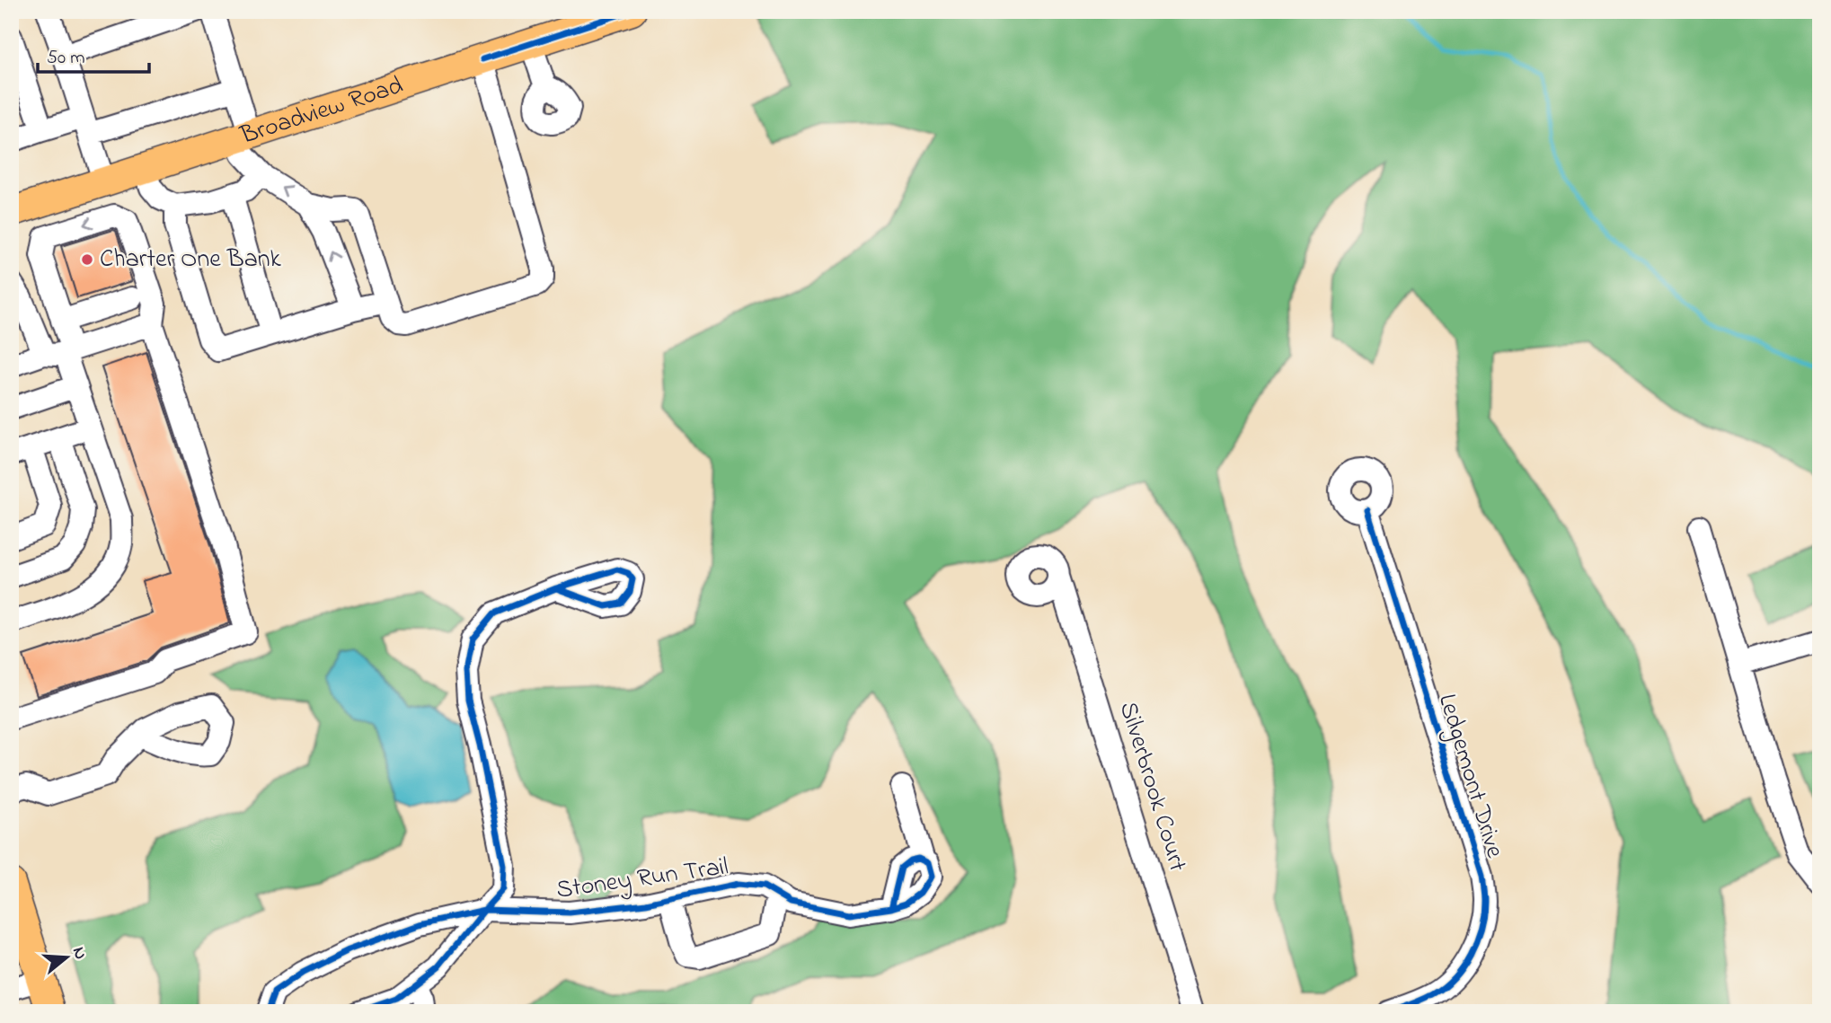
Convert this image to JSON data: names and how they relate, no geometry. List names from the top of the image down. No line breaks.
{"streets":{"main road":["Broadview Road"],"street":["Ledgemont Drive","Silverbrook Court","Stoney Run Trail"]},"places":["Charter One Bank"],"scale_bar":"50 m","north":"right"}
